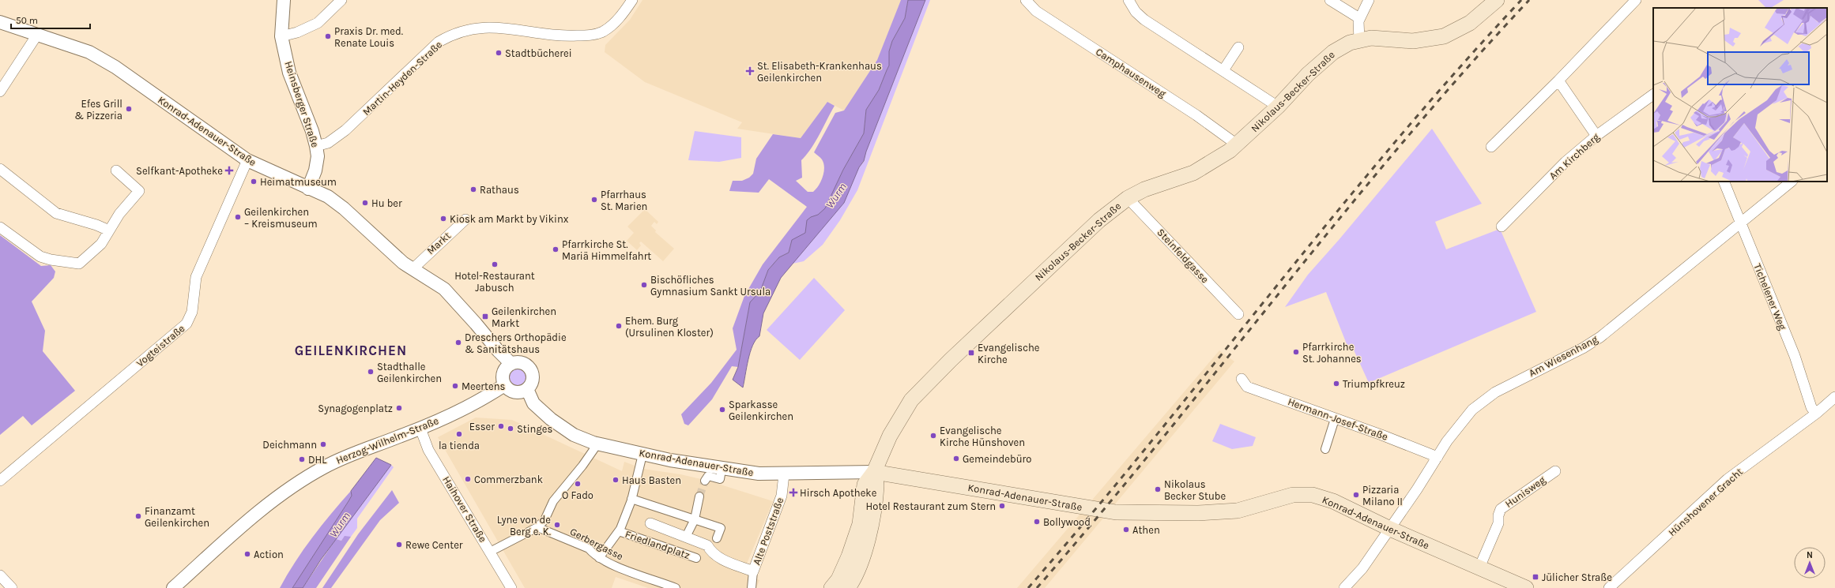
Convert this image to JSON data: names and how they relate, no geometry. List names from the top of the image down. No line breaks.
{"streets":{"main road":["Nikolaus-Becker-Straße","Konrad-Adenauer-Straße"],"street":["Camphausenweg","Martin-Heyden-Straße","Heinsberger Straße","Am Kirchberg","Markt","Steinfeldgasse","Tichelener Weg","Vogteistraße","Am Wiesenhang","Hermann-Josef-Straße","Herzog-Wilhelm-Straße","Hunisweg","Hünshovener Gracht","Haihover Straße","Alte Poststraße","Gerbergasse","Friedlandplatz"]},"crossings":[["Camphausenweg","Nikolaus-Becker-Straße"],["Martin-Heyden-Straße","Heinsberger Straße"],["Nikolaus-Becker-Straße","Konrad-Adenauer-Straße"],["Nikolaus-Becker-Straße","Steinfeldgasse"],["Heinsberger Straße","Konrad-Adenauer-Straße"],["Konrad-Adenauer-Straße","Markt"],["Konrad-Adenauer-Straße","Vogteistraße"],["Konrad-Adenauer-Straße","Am Wiesenhang"],["Konrad-Adenauer-Straße","Herzog-Wilhelm-Straße"],["Konrad-Adenauer-Straße","Hunisweg"],["Konrad-Adenauer-Straße","Alte Poststraße"],["Tichelener Weg","Am Wiesenhang"],["Tichelener Weg","Hünshovener Gracht"],["Am Wiesenhang","Hermann-Josef-Straße"],["Herzog-Wilhelm-Straße","Haihover Straße"],["Alte Poststraße","Friedlandplatz"],["Gerbergasse","Friedlandplatz"]],"districts":["GEILENKIRCHEN"],"water":["Wurm"],"places":{"other":["Praxis Dr. med. Renate Louis","Stadtbücherei","Efes Grill & Pizzeria","Heimatmuseum","Rathaus","Pfarrhaus St. Marien","Hu ber","Geilenkirchen – Kreismuseum","Kiosk am Markt by Vikinx","Pfarrkirche St. Mariä Himmelfahrt","Hotel-Restaurant Jabusch","Bischöfliches Gymnasium Sankt Ursula","Ehem. Burg (Ursulinen Kloster)","Dreschers Orthopädie & Sanitätshaus","Pfarrkirche St. Johannes","Stadthalle Geilenkirchen","Triumpfkreuz","Meertens","Synagogenplatz","Sparkasse Geilenkirchen","Esser","Stinges","la tienda","Evangelische Kirche Hünshoven","Deichmann","Gemeindebüro","DHL","Commerzbank","Haus Basten","O Fado","Nikolaus Becker Stube","Pizzaria Milano II","Hotel Restaurant zum Stern","Finanzamt Geilenkirchen","Bollywood","Lyne von de Berg e. K.","Athen","Rewe Center","Action"],"health":["St. Elisabeth-Krankenhaus Geilenkirchen","Selfkant-Apotheke","Hirsch Apotheke"],"transit":["Geilenkirchen Markt","Evangelische Kirche","Jülicher Straße"]},"scale_bar":"50 m","north":"top"}
